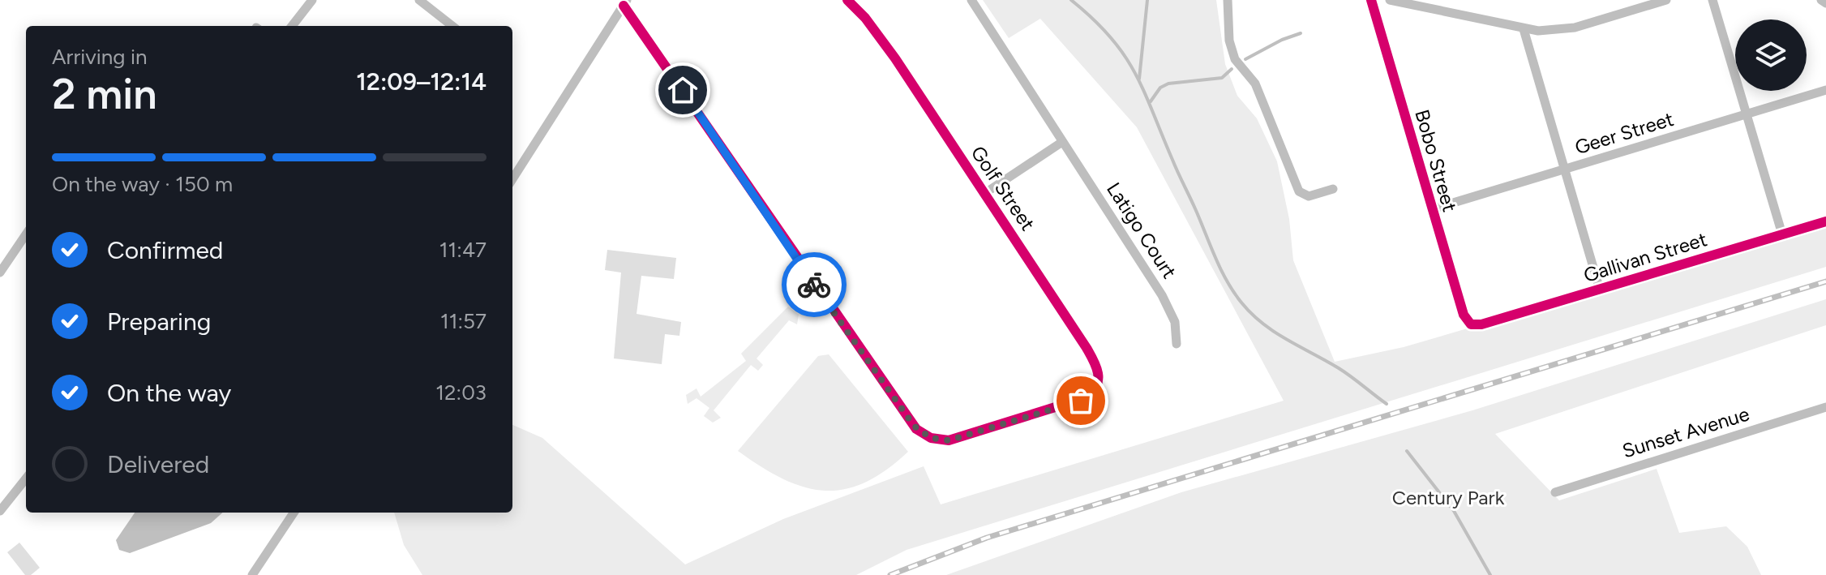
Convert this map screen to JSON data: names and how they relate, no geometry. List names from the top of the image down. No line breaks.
{"streets":{"street":["Geer Street","Bobo Street","Golf Street","Latigo Court","Gallivan Street","Sunset Avenue"]},"crossings":[["Geer Street","Bobo Street"],["Bobo Street","Gallivan Street"]],"parks":["Century Park"],"page":{"heading":["2 min","Arriving in","12:09–12:14"],"bar":"On the way · 150 m","list":[["Confirmed","11:47"],["Preparing","11:57"],["On the way","12:03"],"Delivered"]}}
